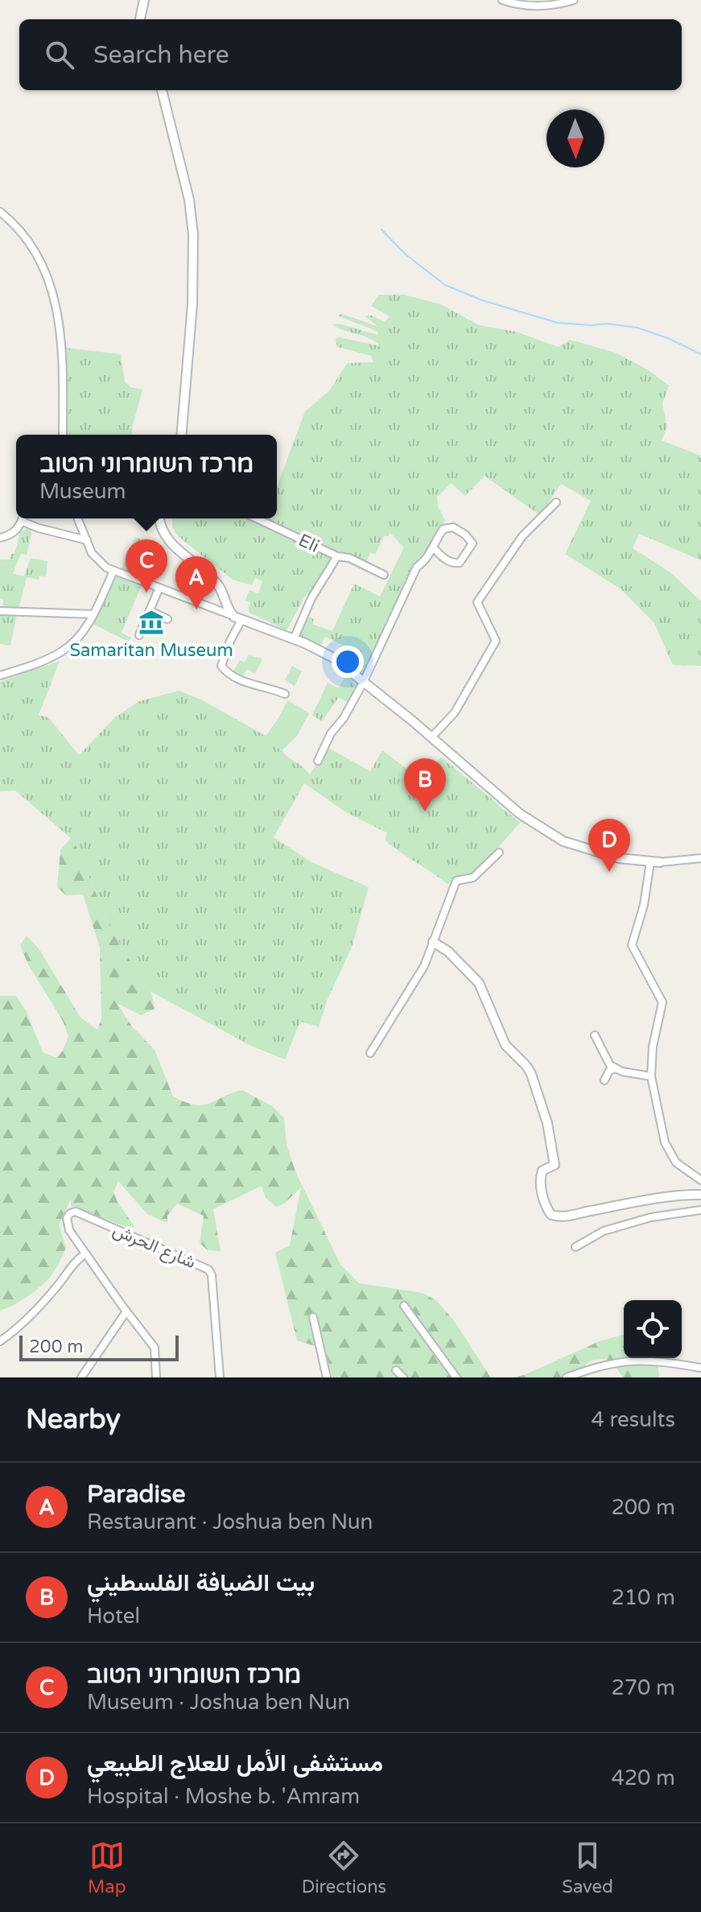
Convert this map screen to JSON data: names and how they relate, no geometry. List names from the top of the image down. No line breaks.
{"streets":{"street":["Eli","شارع الحرش"]},"places":{"museum":["Samaritan Museum"]},"scale_bar":"200 m","north":"bottom","page":{"search":"Search here","popup":["מרכז השומרוני הטוב","Museum"],"pins":["C","A","B","D"],"scale":"200 m","heading":["Nearby","4 results"],"list":[{"mark":"A","name":"Paradise","note":"Restaurant · Joshua ben Nun","value":"200 m"},{"mark":"B","name":"بيت الضيافة الفلسطيني","note":"Hotel","value":"210 m"},{"mark":"C","name":"מרכז השומרוני הטוב","note":"Museum · Joshua ben Nun","value":"270 m"},{"mark":"D","name":"مستشفى الأمل للعلاج الطبيعي","note":"Hospital · Moshe b. 'Amram","value":"420 m"}],"nav":["Map","Directions","Saved"]}}
